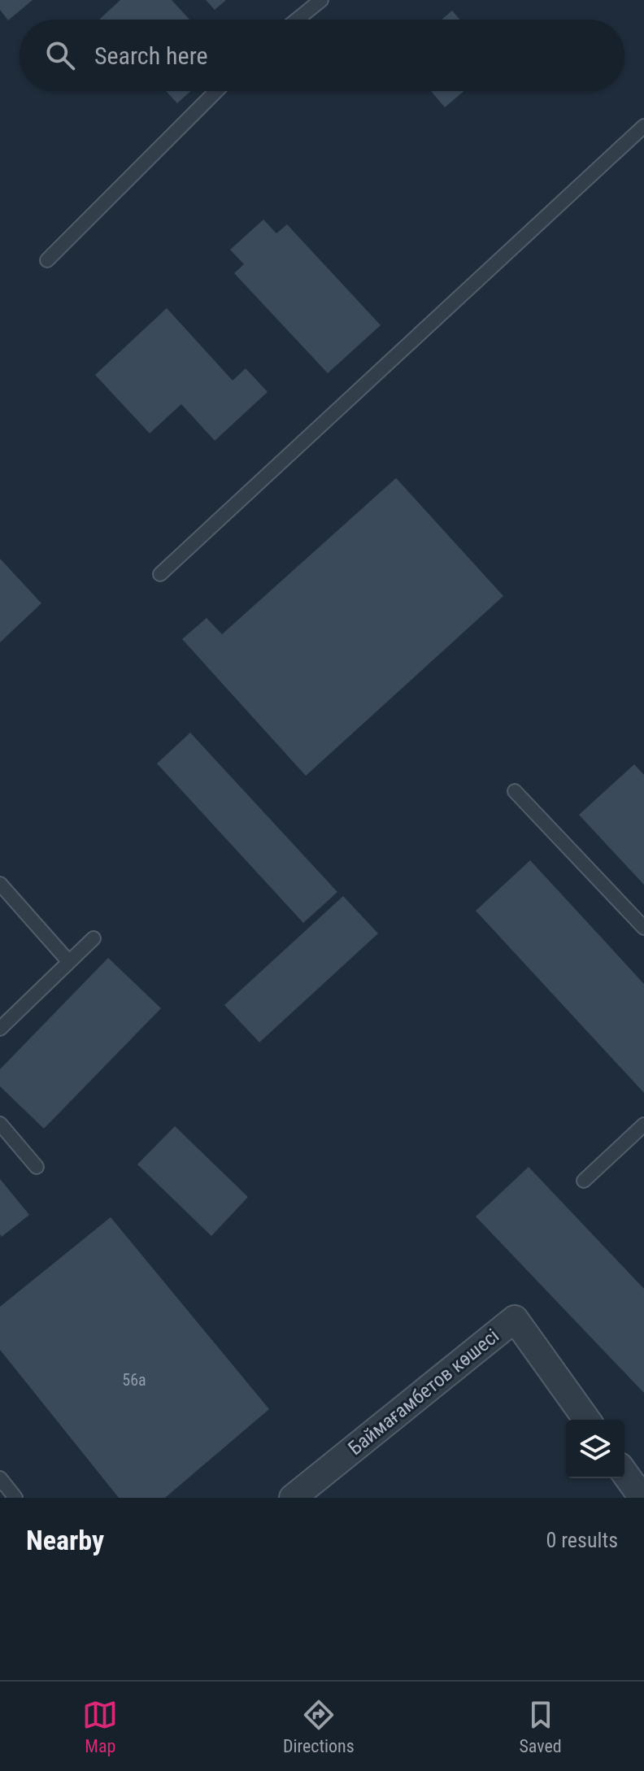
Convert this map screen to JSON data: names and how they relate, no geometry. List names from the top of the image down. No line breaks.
{"streets":{"street":["Баймағамбетов көшесі"]},"house_numbers":["56а"],"page":{"search":"Search here","heading":["Nearby","0 results"],"nav":["Map","Directions","Saved"]}}
